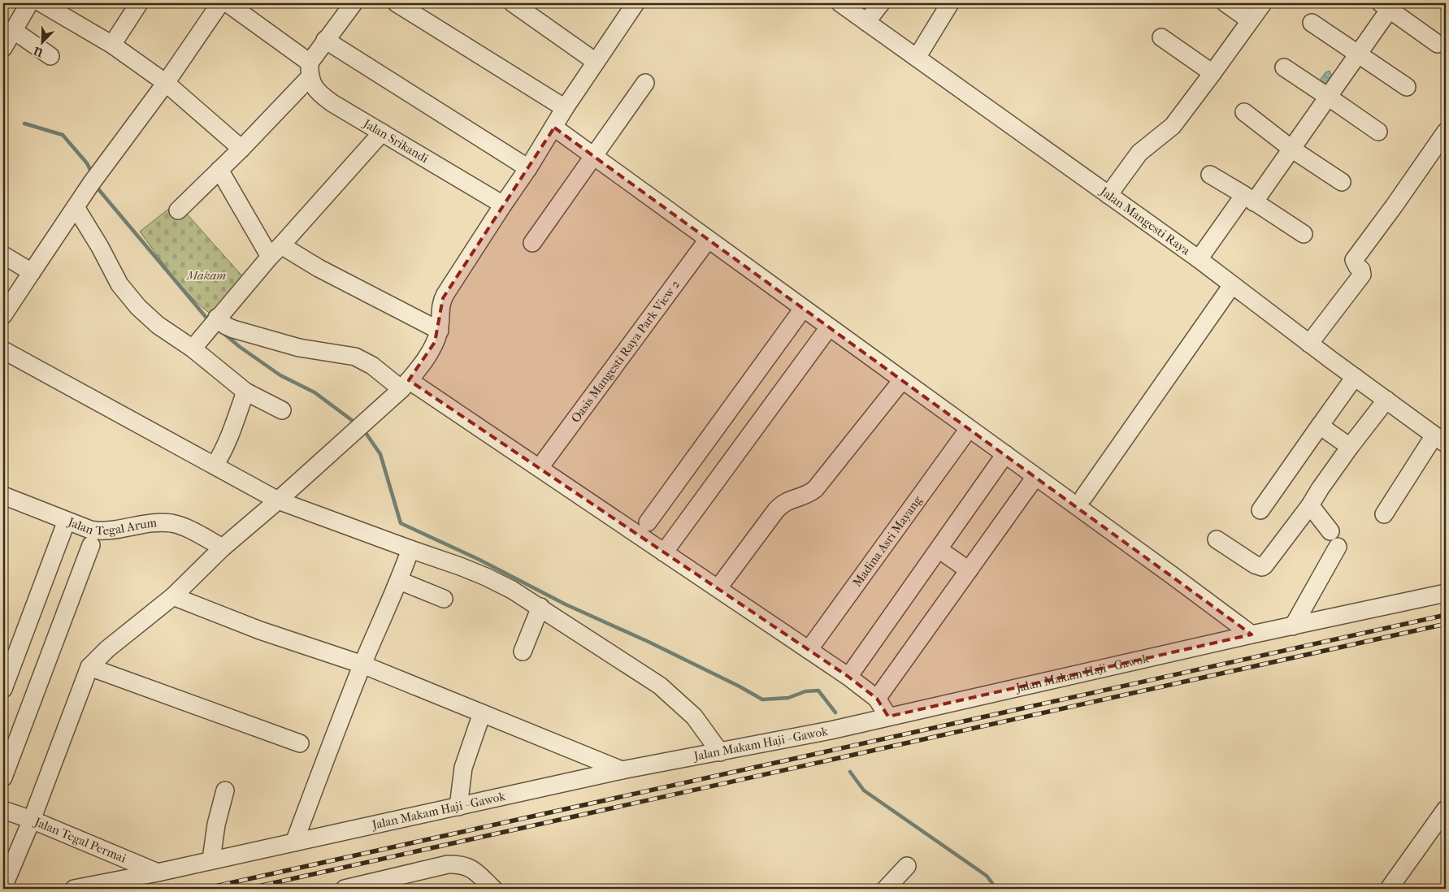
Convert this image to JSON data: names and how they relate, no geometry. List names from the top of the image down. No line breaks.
{"streets":{"street":["Jalan Srikandi","Jalan Mangesti Raya","Oasis Mangesti Raya Park View 2","Jalan Tegal Arum","Madina Asri Mayang","Jalan Makam Haji - Gawok","Jalan Tegal Permai"]},"crossings":[["Jalan Makam Haji - Gawok","Jalan Tegal Permai"]],"parks":["Makam"],"north":"bottom left"}
